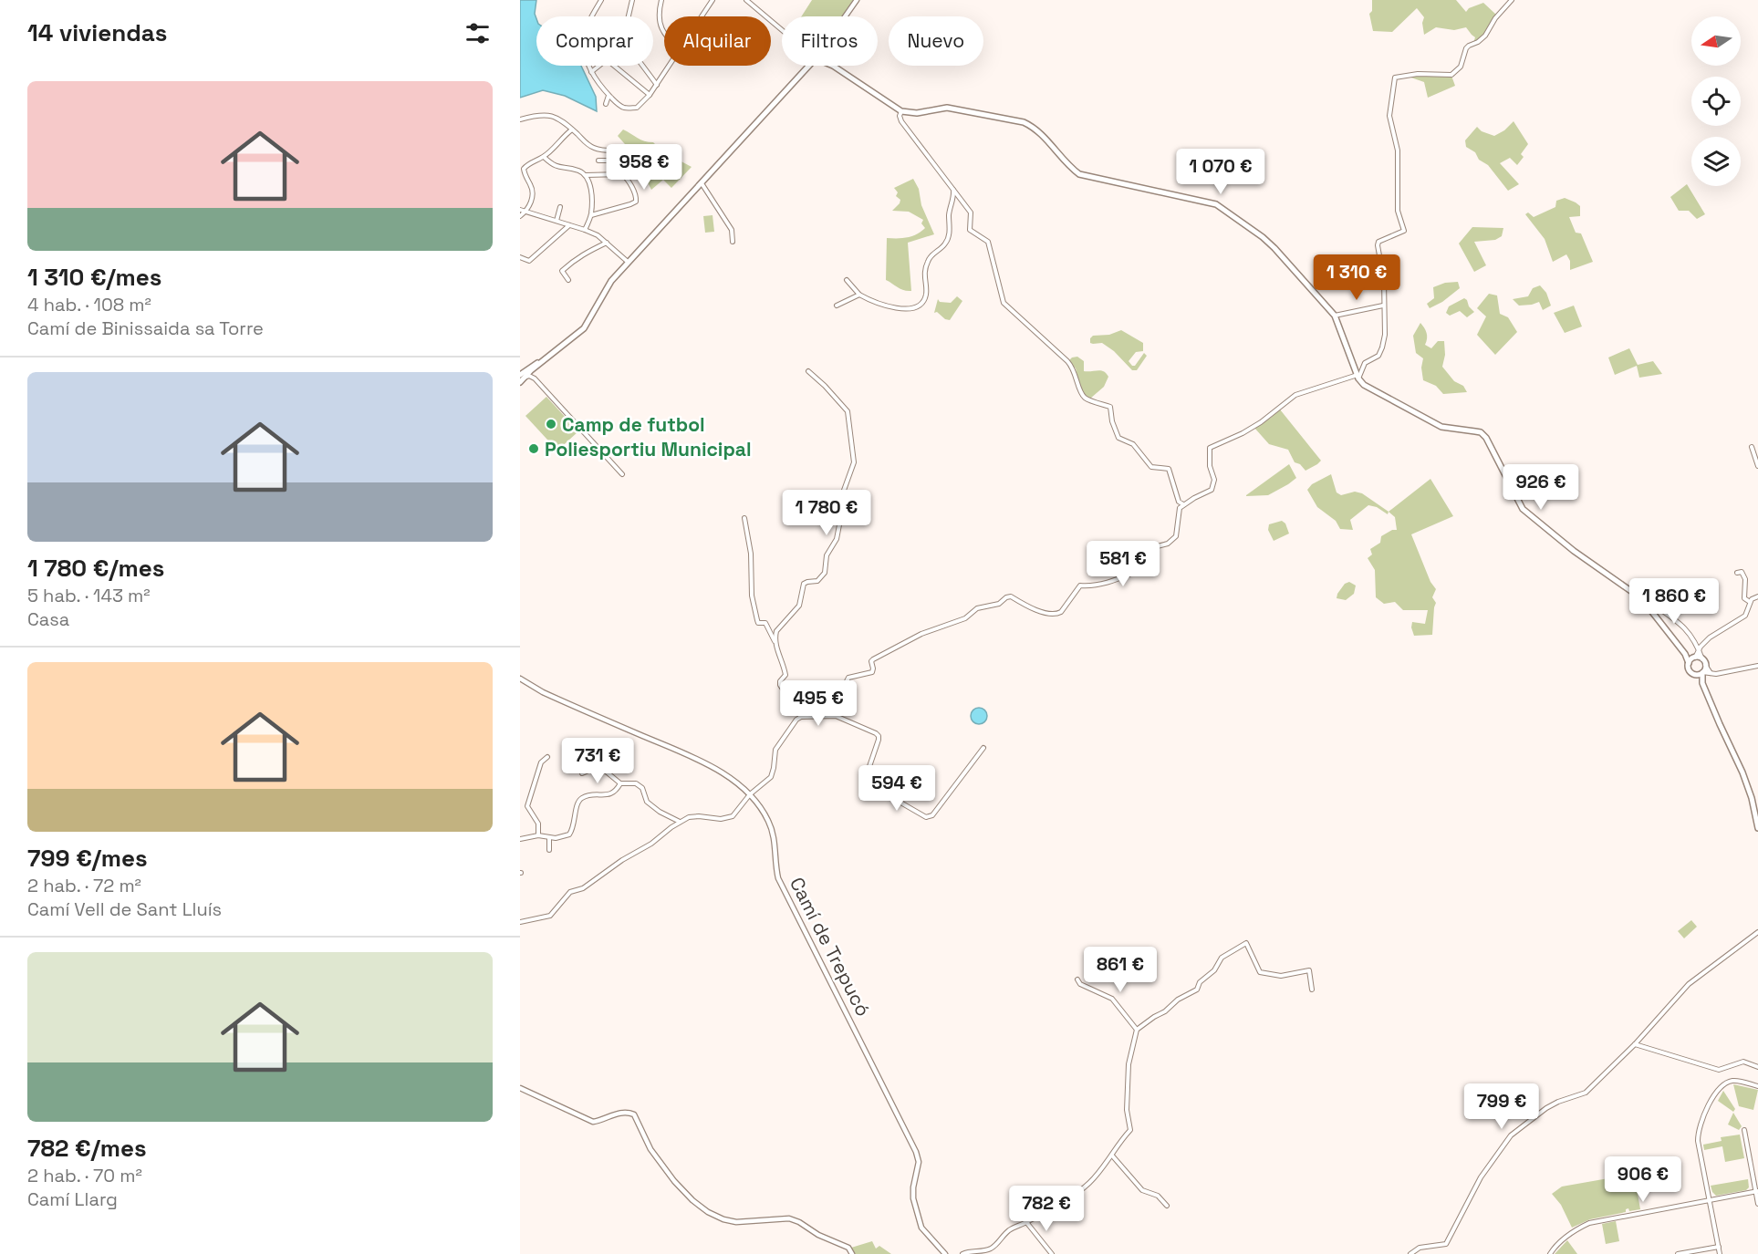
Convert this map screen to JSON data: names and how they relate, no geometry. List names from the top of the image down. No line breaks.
{"streets":{"street":["Camí de Trepucó"]},"places":["Camp de futbol","Poliesportiu Municipal"],"north":"left","page":{"heading":"14 viviendas","chip":["Comprar","Alquilar","Filtros","Nuevo"],"list":[{"name":"1 310 €/mes","note":"4 hab. · 108 m² · Camí de Binissaida sa Torre"},{"name":"1 780 €/mes","note":"5 hab. · 143 m² · Casa"},{"name":"799 €/mes","note":"2 hab. · 72 m² · Camí Vell de Sant Lluís"},{"name":"782 €/mes","note":"2 hab. · 70 m² · Camí Llarg"}],"price":["958 €","1 070 €","1 310 €","926 €","1 780 €","581 €","1 860 €","495 €","731 €","594 €","861 €","799 €","906 €","782 €"]}}
